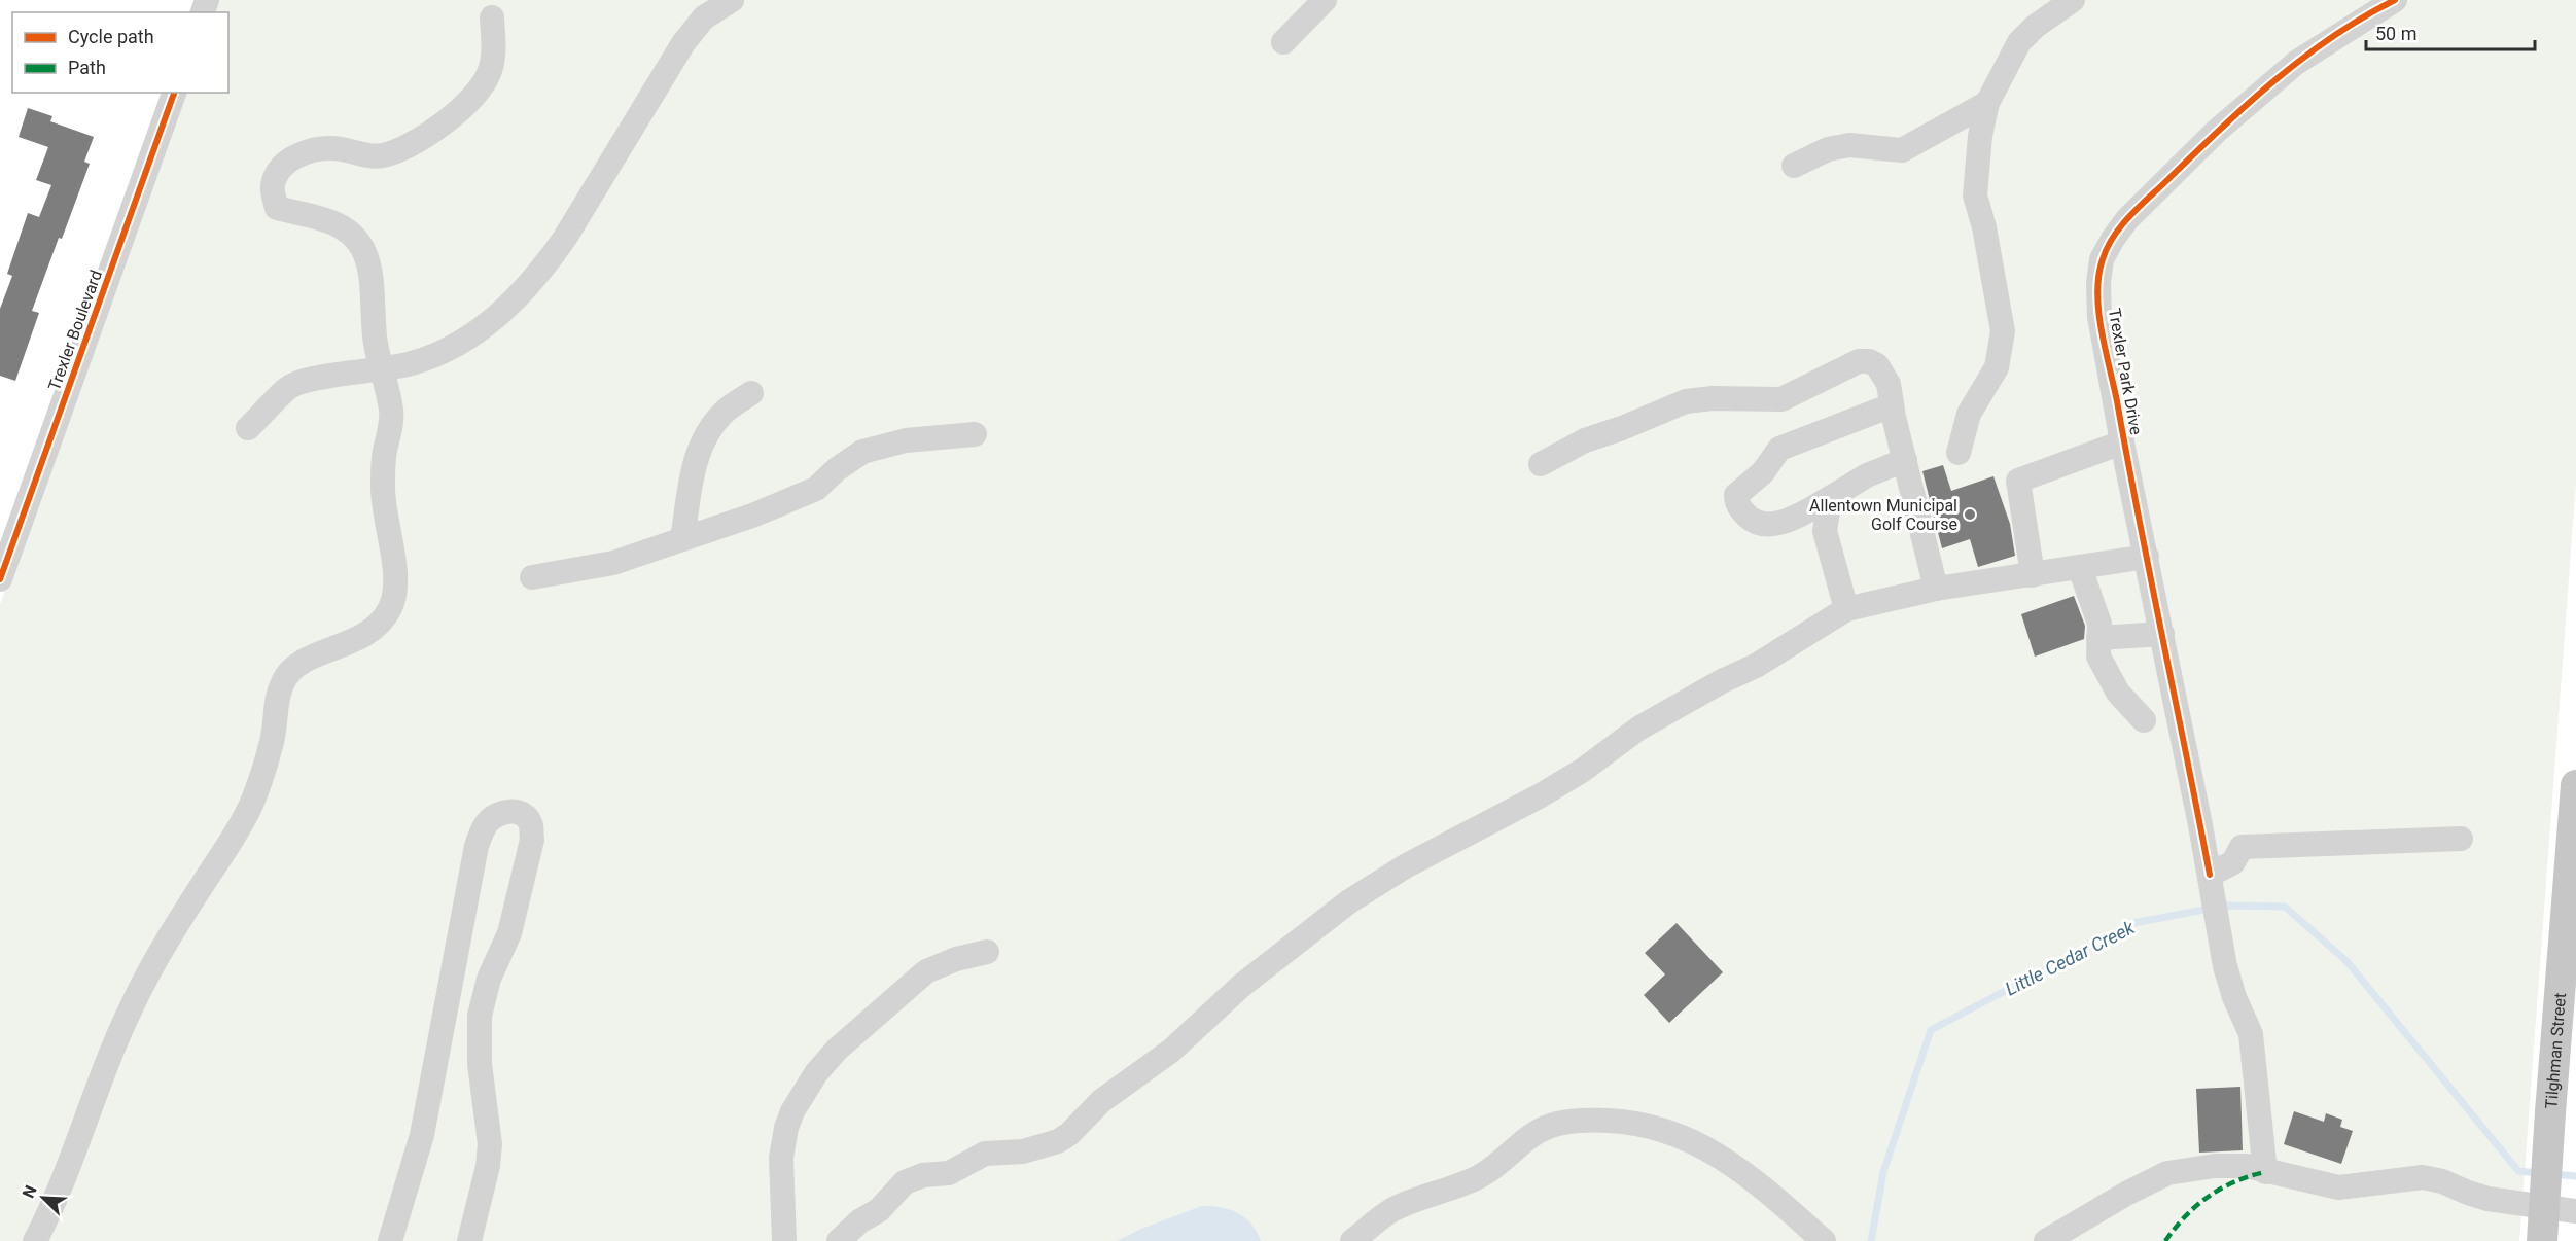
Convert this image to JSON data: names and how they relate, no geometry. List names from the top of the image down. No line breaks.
{"streets":{"main road":["Tilghman Street"],"street":["Trexler Boulevard","Trexler Park Drive"]},"water":["Little Cedar Creek"],"places":["Allentown Municipal Golf Course"],"legend":["Cycle path","Path"],"scale_bar":"50 m","north":"top left"}
